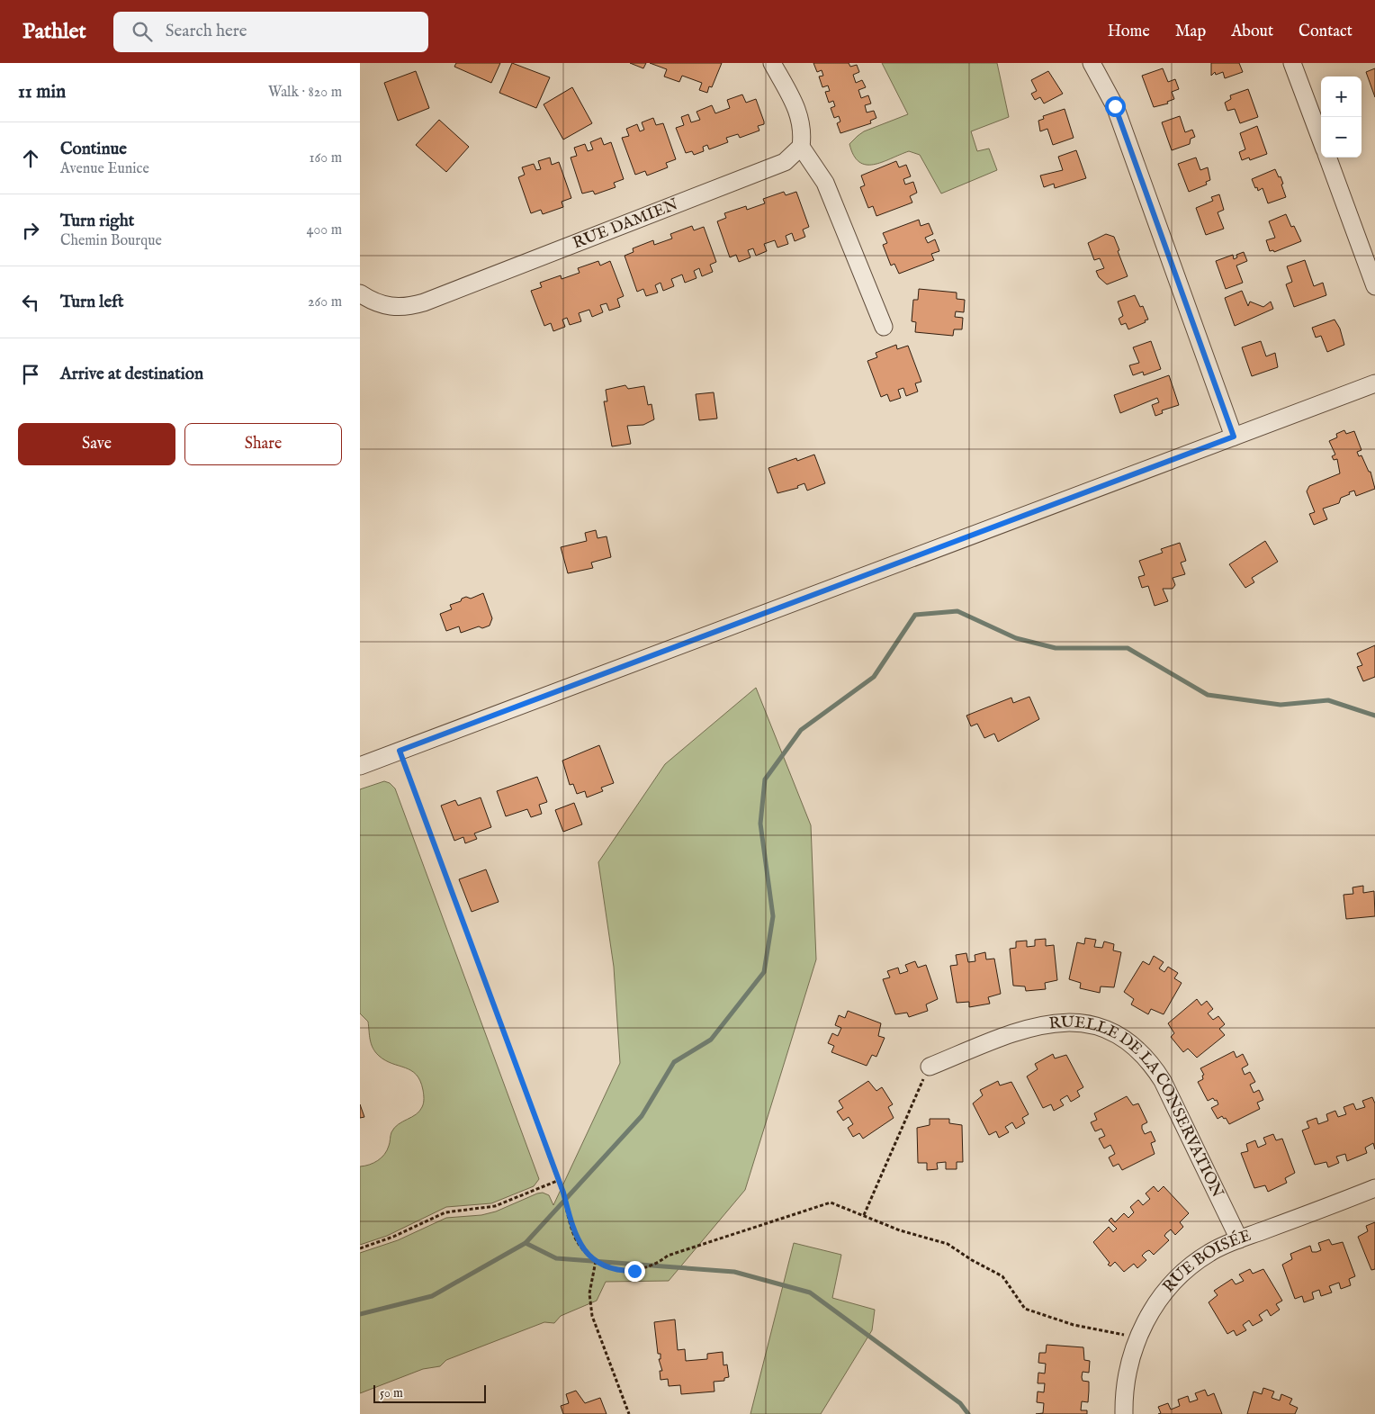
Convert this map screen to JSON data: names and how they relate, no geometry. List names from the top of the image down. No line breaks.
{"streets":{"street":["RUE DAMIEN","RUELLE DE LA CONSERVATION","RUE BOISÉE"]},"crossings":[["RUELLE DE LA CONSERVATION","RUE BOISÉE"]],"scale_bar":"50 m","page":{"header":"Pathlet","search":"Search here","nav":["Home","Map","About","Contact"],"heading":["11 min","Walk · 820 m"],"map_buttons":["+","−"],"list":[["Continue","Avenue Eunice","160 m"],["Turn right","Chemin Bourque","400 m"],["Turn left","260 m"],"Arrive at destination"],"buttons":["Save","Share"],"scale":"50 m"}}
